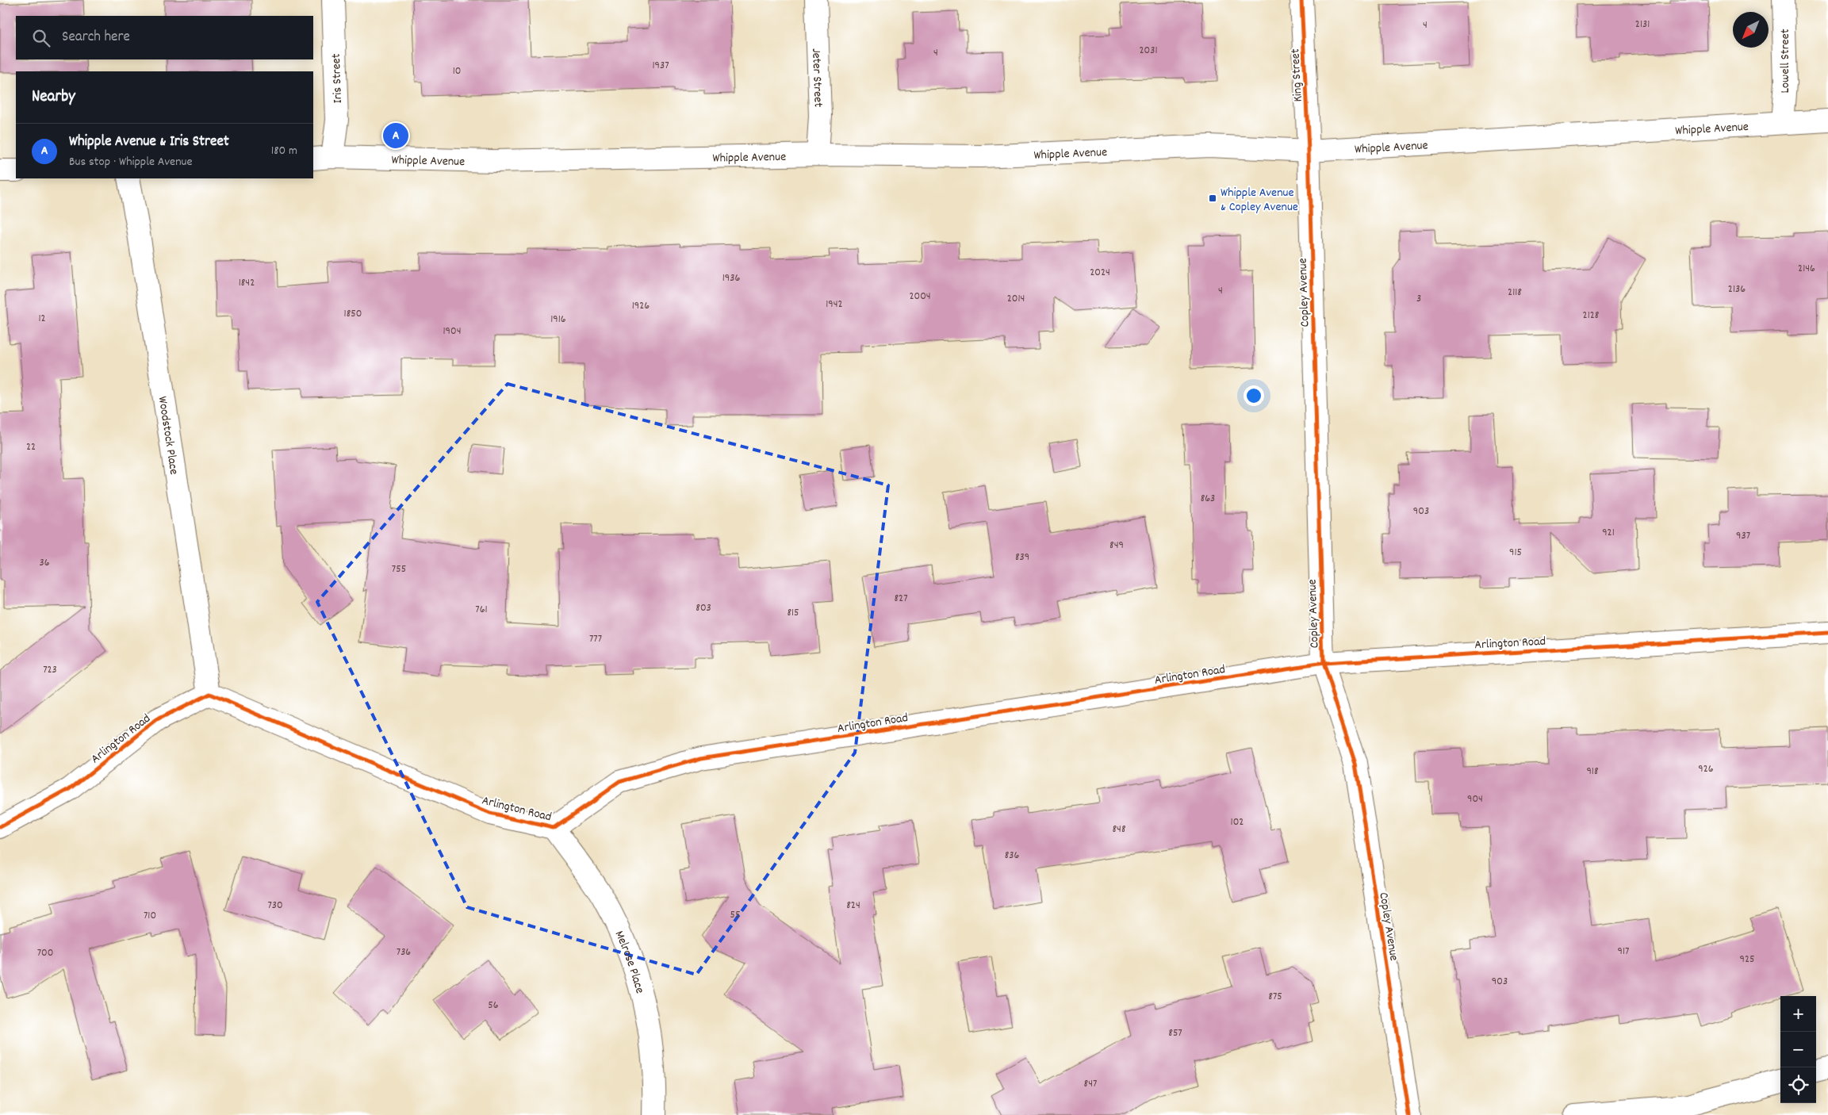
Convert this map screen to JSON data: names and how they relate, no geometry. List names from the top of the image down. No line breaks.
{"streets":{"street":["Lowell Street","King Street","Jeter Street","Iris Street","Whipple Avenue","Copley Avenue","Woodstock Place","Arlington Road","Melrose Place"]},"crossings":[["Lowell Street","Whipple Avenue"],["King Street","Whipple Avenue"],["King Street","Copley Avenue"],["Jeter Street","Whipple Avenue"],["Iris Street","Whipple Avenue"],["Whipple Avenue","Copley Avenue"],["Copley Avenue","Arlington Road"],["Woodstock Place","Arlington Road"],["Arlington Road","Melrose Place"]],"places":{"transit":["Whipple Avenue & Copley Avenue"]},"house_numbers":["2131","4","2031","4","1937","10","2146","2024","1936","1842","2136","4","2118","2004","2014","3","1942","1926","1850","2128","12","1916","1904","22","863","903","921","937","849","915","839","36","755","827","803","761","815","777","723","926","918","904","102","848","836","730","824","55","710","917","736","700","925","903","875","56","857","847"],"north":"bottom left","page":{"search":"Search here","heading":"Nearby","pins":"A","list":[{"mark":"A","name":"Whipple Avenue & Iris Street","note":"Bus stop · Whipple Avenue","value":"180 m"}],"map_buttons":["+","−"]}}
